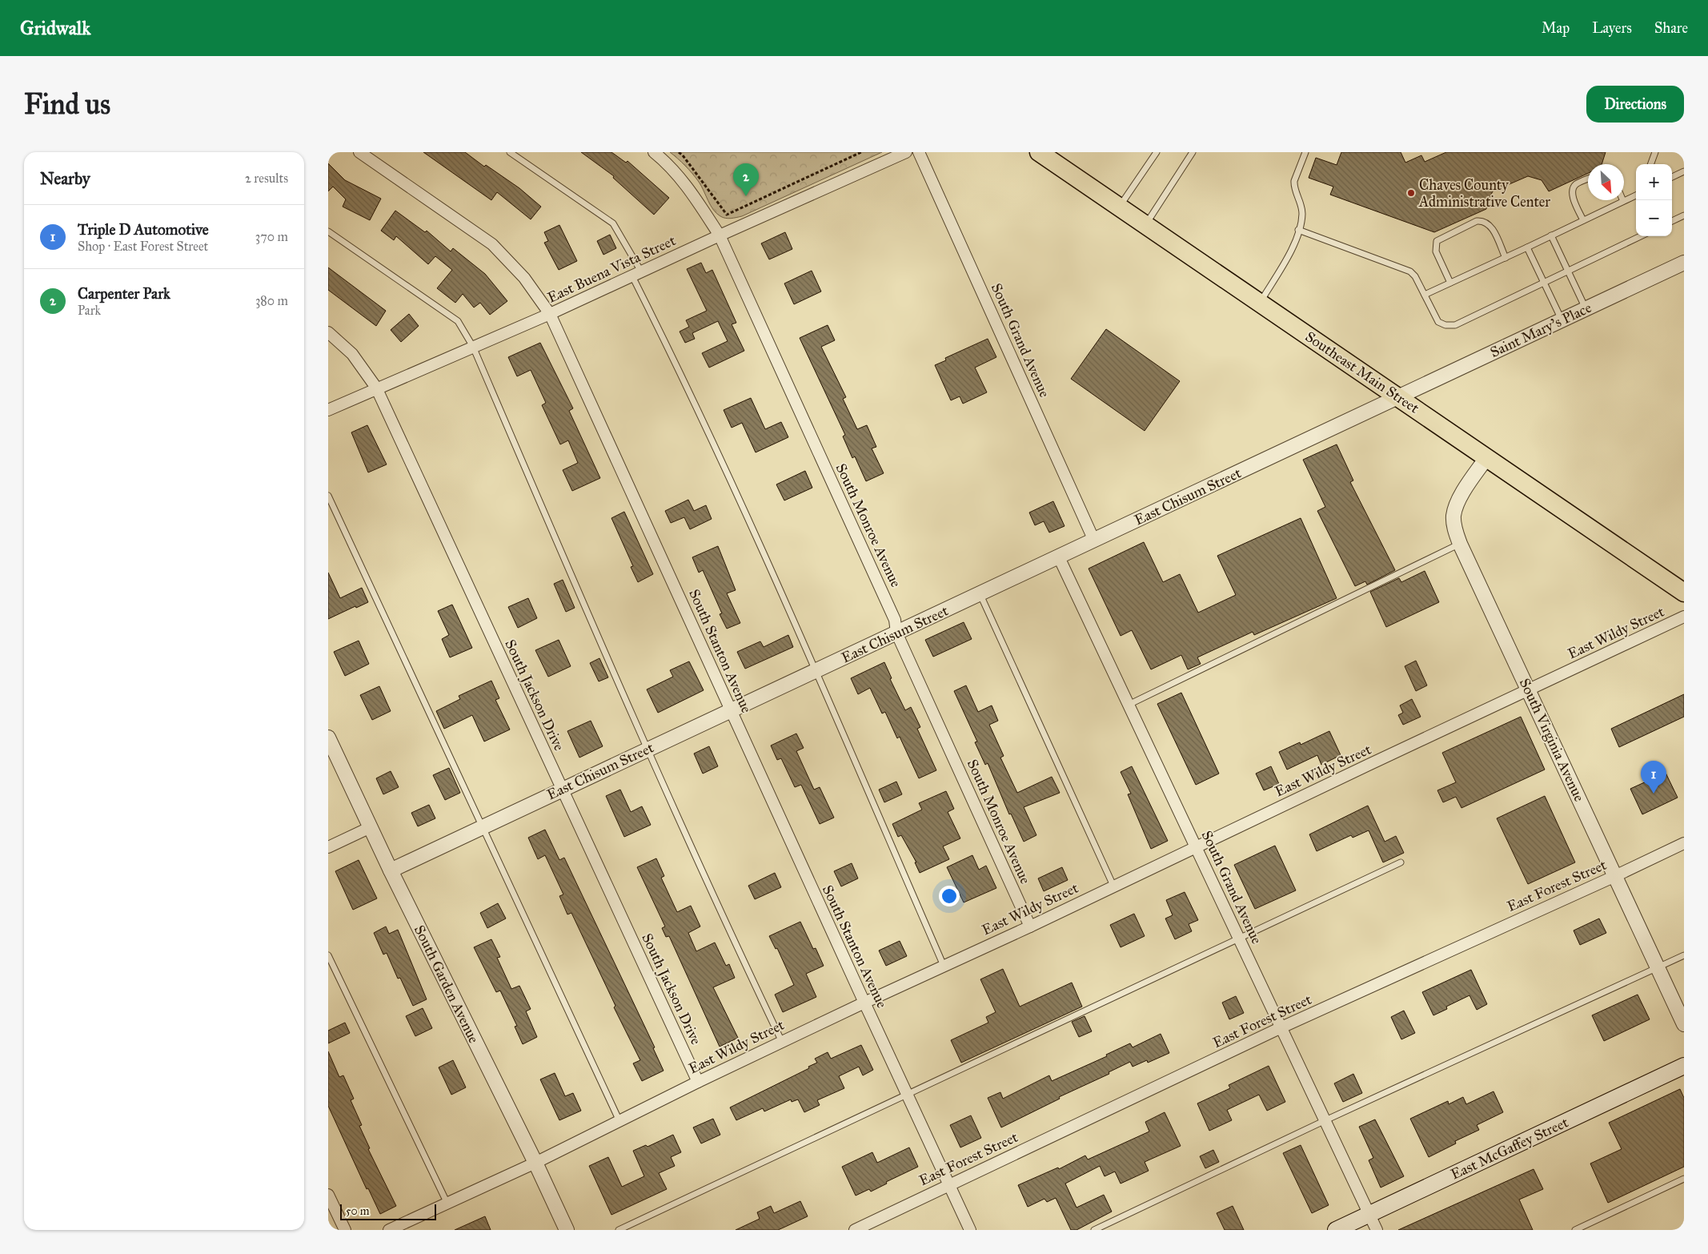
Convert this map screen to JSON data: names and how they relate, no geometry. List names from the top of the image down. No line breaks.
{"streets":{"main road":["Southeast Main Street","East McGaffey Street"],"street":["East Buena Vista Street","Saint Mary's Place","South Grand Avenue","East Chisum Street","South Monroe Avenue","East Wildy Street","South Stanton Avenue","South Jackson Drive","South Virginia Avenue","East Forest Street","South Garden Avenue"]},"crossings":[["East Buena Vista Street","South Monroe Avenue"],["East Buena Vista Street","South Stanton Avenue"],["East Buena Vista Street","South Jackson Drive"],["Saint Mary's Place","Southeast Main Street"],["Saint Mary's Place","East Chisum Street"],["South Grand Avenue","East Chisum Street"],["South Grand Avenue","East Wildy Street"],["South Grand Avenue","East Forest Street"],["South Grand Avenue","East McGaffey Street"],["Southeast Main Street","East Chisum Street"],["Southeast Main Street","South Virginia Avenue"],["East Chisum Street","South Monroe Avenue"],["East Chisum Street","South Stanton Avenue"],["East Chisum Street","South Jackson Drive"],["East Chisum Street","South Garden Avenue"],["South Monroe Avenue","East Wildy Street"],["East Wildy Street","South Stanton Avenue"],["East Wildy Street","South Jackson Drive"],["East Wildy Street","South Virginia Avenue"],["East Wildy Street","South Garden Avenue"],["South Stanton Avenue","East Forest Street"],["South Virginia Avenue","East Forest Street"]],"places":["Chaves County Administrative Center"],"scale_bar":"50 m","north":"bottom right","page":{"header":"Gridwalk","nav":["Map","Layers","Share"],"buttons":"Directions","title":"Find us","heading":["Nearby","2 results"],"pins":["2","1"],"map_buttons":["+","−"],"list":[{"mark":"1","name":"Triple D Automotive","note":"Shop · East Forest Street","value":"370 m"},{"mark":"2","name":"Carpenter Park","note":"Park","value":"380 m"}],"scale":"50 m"}}
